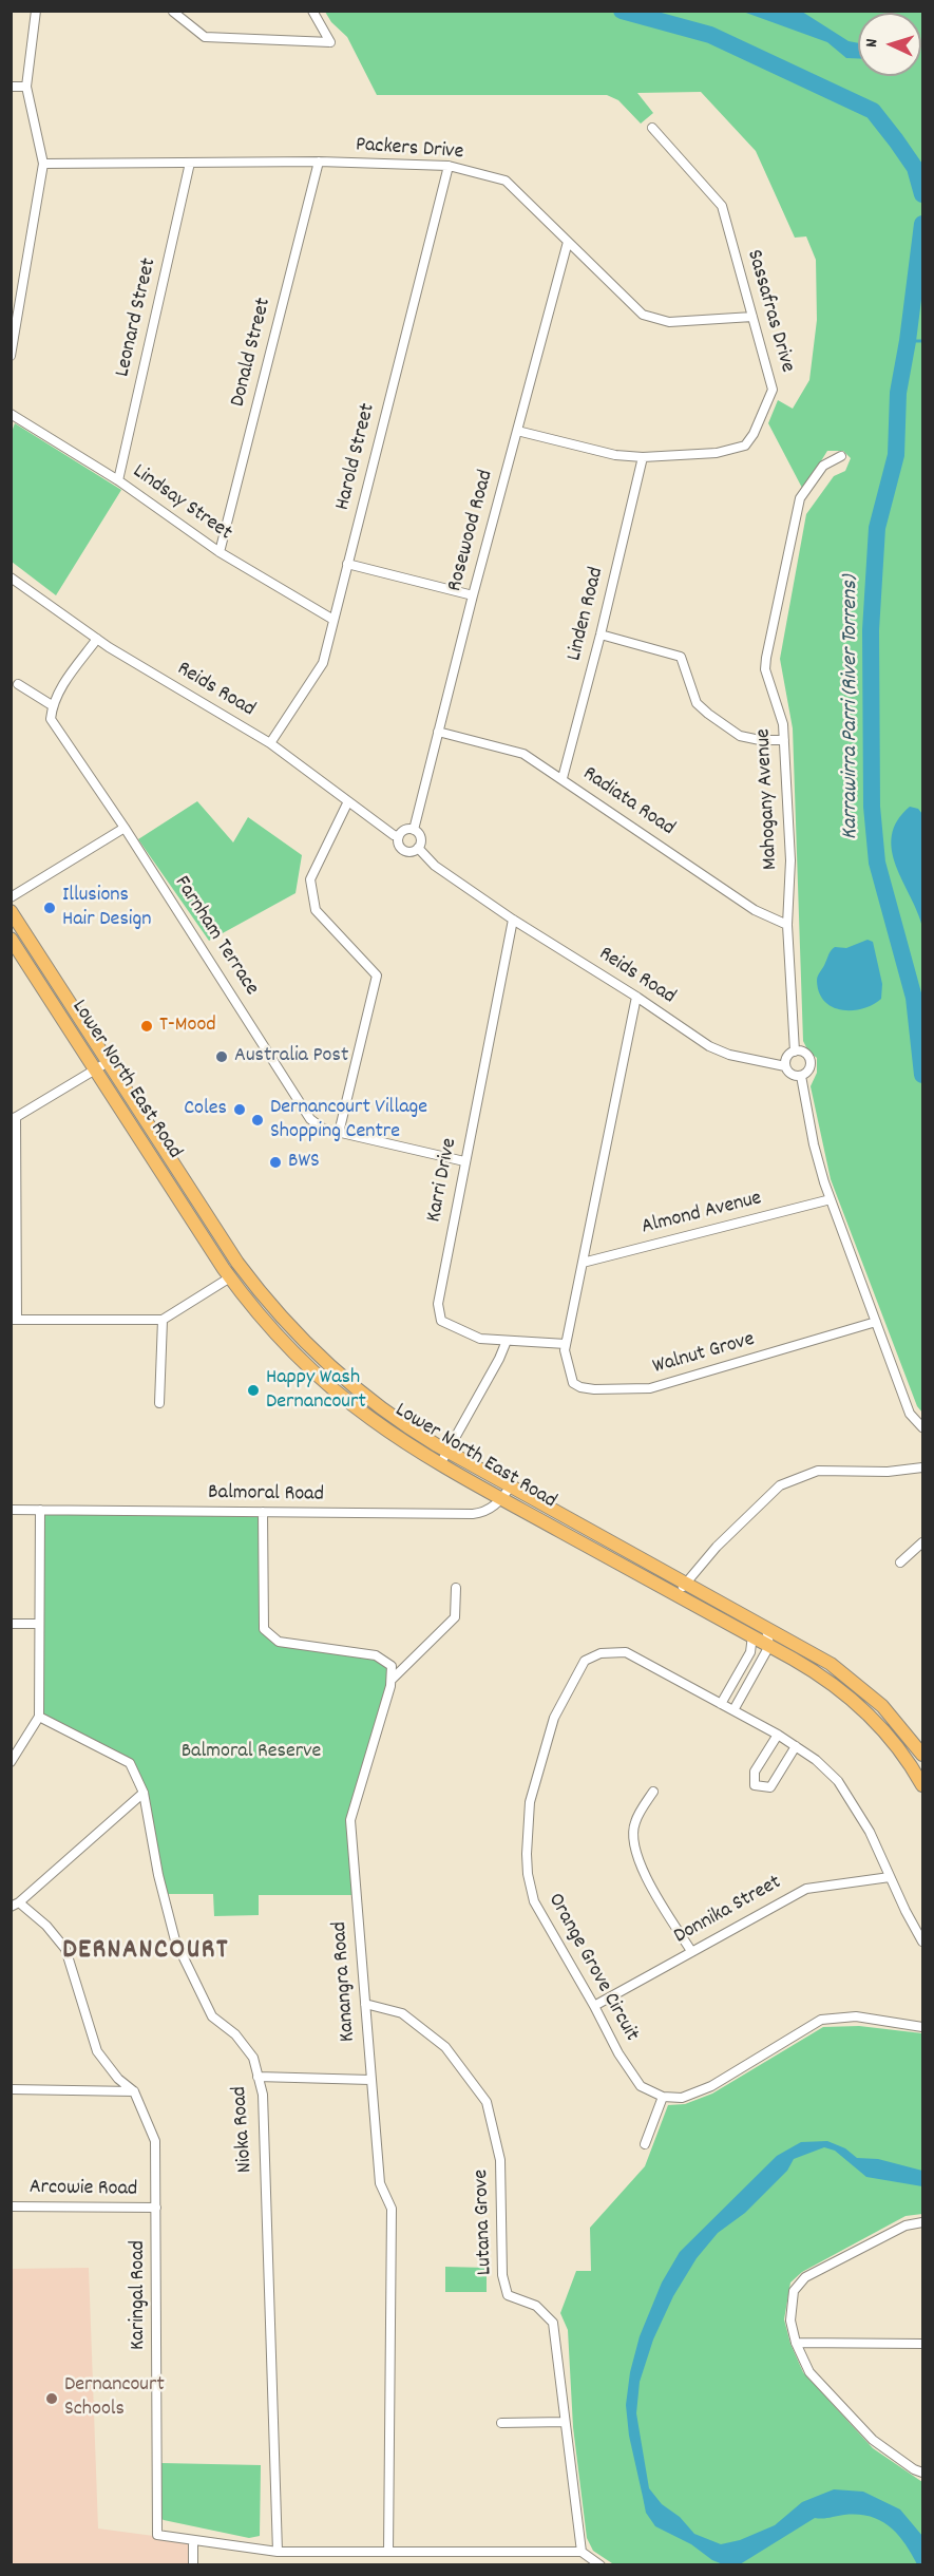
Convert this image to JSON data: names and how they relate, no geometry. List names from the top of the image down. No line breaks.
{"streets":{"main road":["Lower North East Road"],"street":["Packers Drive","Sassafras Drive","Leonard Street","Donald Street","Harold Street","Lindsay Street","Rosewood Road","Linden Road","Reids Road","Mahogany Avenue","Radiata Road","Farnham Terrace","Karri Drive","Almond Avenue","Walnut Grove","Balmoral Road","Donnika Street","Orange Grove Circuit","Kanangra Road","Nioka Road","Arcowie Road","Lutana Grove","Karingal Road"]},"crossings":[["Packers Drive","Sassafras Drive"],["Packers Drive","Leonard Street"],["Packers Drive","Donald Street"],["Packers Drive","Harold Street"],["Packers Drive","Rosewood Road"],["Sassafras Drive","Rosewood Road"],["Sassafras Drive","Linden Road"],["Leonard Street","Lindsay Street"],["Donald Street","Lindsay Street"],["Harold Street","Lindsay Street"],["Harold Street","Reids Road"],["Rosewood Road","Reids Road"],["Rosewood Road","Radiata Road"],["Linden Road","Radiata Road"],["Reids Road","Mahogany Avenue"],["Reids Road","Karri Drive"],["Mahogany Avenue","Radiata Road"],["Farnham Terrace","Karri Drive"],["Lower North East Road","Balmoral Road"],["Karri Drive","Walnut Grove"],["Donnika Street","Orange Grove Circuit"],["Kanangra Road","Lutana Grove"],["Kanangra Road","Karingal Road"],["Nioka Road","Karingal Road"],["Arcowie Road","Karingal Road"],["Lutana Grove","Karingal Road"]],"districts":["DERNANCOURT"],"water":["Karrawirra Parri (River Torrens)"],"parks":["Balmoral Reserve"],"places":["Illusions Hair Design","T-Mood","Australia Post","Coles","Dernancourt Village Shopping Centre","BWS","Happy Wash Dernancourt","Dernancourt Schools"],"north":"left"}
